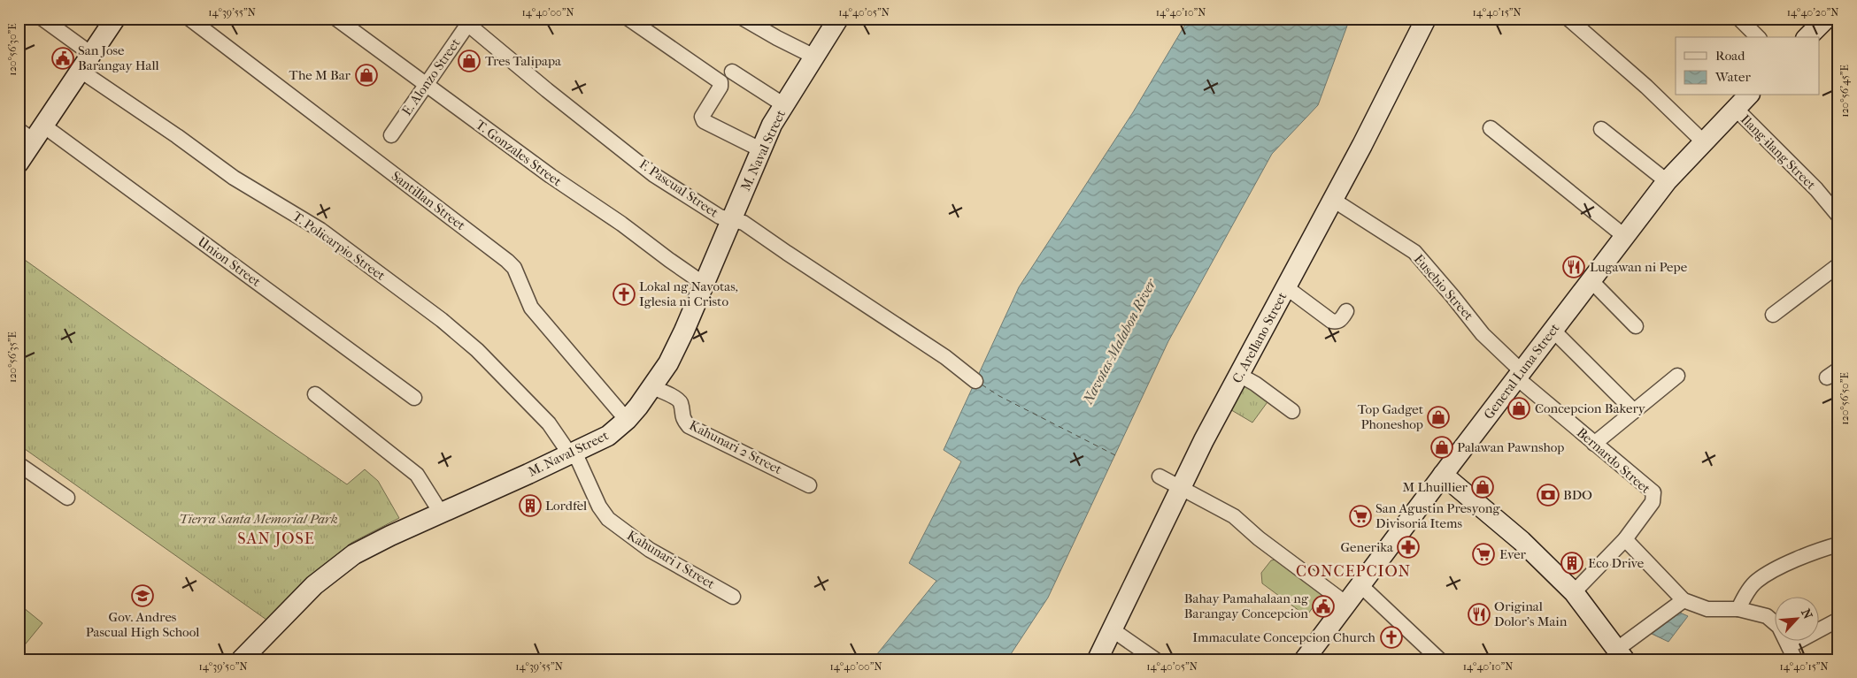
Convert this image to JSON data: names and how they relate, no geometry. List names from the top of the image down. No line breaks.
{"streets":{"main road":["M. Naval Street","C. Arellano Street","General Luna Street"],"street":["E. Alonzo Street","Ilang-ilang Street","T. Gonzales Street","F. Pascual Street","Santillan Street","T. Policarpio Street","Union Street","Eusebio Street","Kahunari 2 Street","Bernardo Street","Kahunari 1 Street"]},"crossings":[["E. Alonzo Street","T. Gonzales Street"],["E. Alonzo Street","F. Pascual Street"],["M. Naval Street","T. Gonzales Street"],["M. Naval Street","F. Pascual Street"],["M. Naval Street","Santillan Street"],["M. Naval Street","T. Policarpio Street"],["M. Naval Street","Kahunari 2 Street"],["M. Naval Street","Kahunari 1 Street"],["Ilang-ilang Street","General Luna Street"],["T. Policarpio Street","Kahunari 1 Street"],["Eusebio Street","C. Arellano Street"],["Eusebio Street","General Luna Street"],["Eusebio Street","Bernardo Street"],["General Luna Street","Bernardo Street"]],"districts":["SAN JOSE","CONCEPCION"],"water":["Navotas-Malabon River"],"parks":["Tierra Santa Memorial Park"],"places":{"public building":["San Jose Barangay Hall","Bahay Pamahalaan ng Barangay Concepcion"],"shop":["Tres Talipapa","The M Bar","Concepcion Bakery","Top Gadget Phoneshop","Palawan Pawnshop","M Lhuillier"],"restaurant":["Lugawan ni Pepe","Original Dolor's Main"],"church":["Lokal ng Navotas, Iglesia ni Cristo","Immaculate Concepcion Church"],"bank":["BDO"],"building":["Lordfel","Eco Drive"],"supermarket":["San Agustin Presyong Divisoria Items","Ever"],"pharmacy":["Generika"],"school or university":["Gov. Andres Pascual High School"]},"legend":["Road","Water"],"north":"top right","coordinates":["14°39'55\"N","14°40'00\"N","14°40'05\"N","14°40'10\"N","14°40'15\"N","14°40'20\"N","120°56'30\"E","120°56'45\"E","120°56'35\"E","120°56'50\"E","14°39'50\"N"]}
